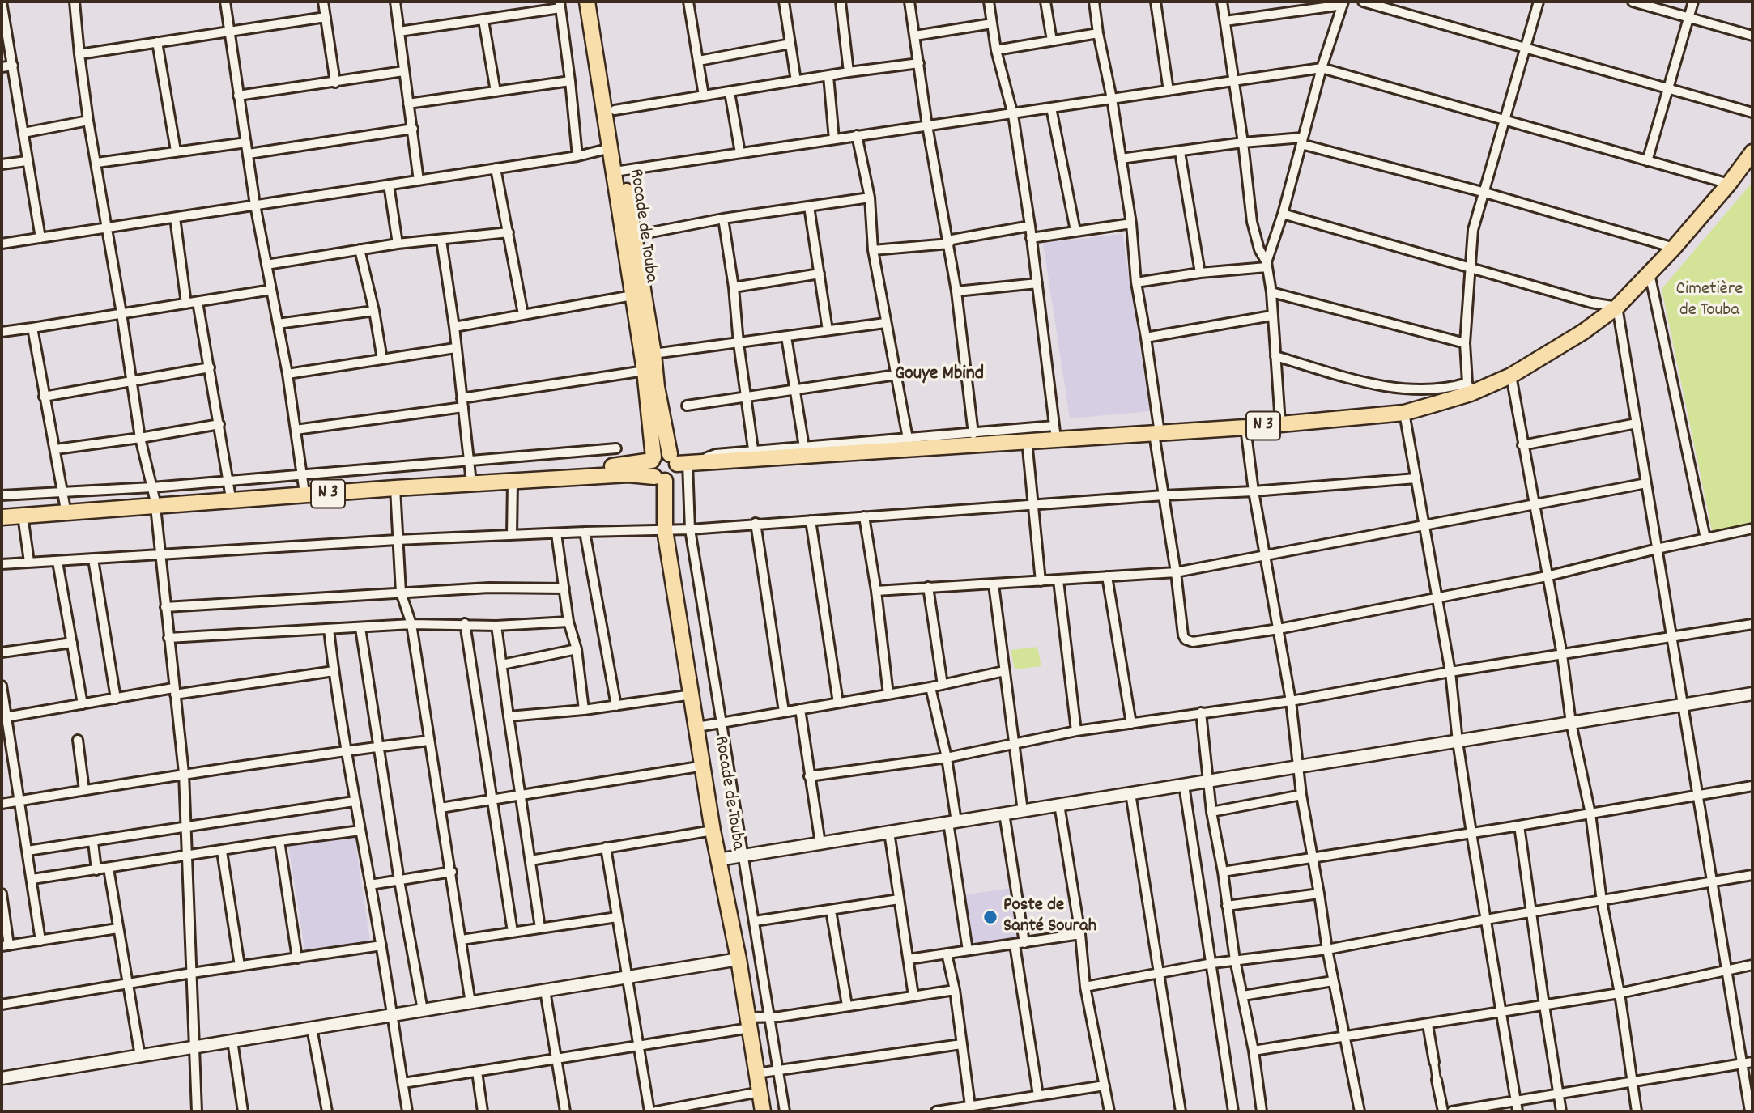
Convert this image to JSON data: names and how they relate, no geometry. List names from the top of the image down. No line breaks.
{"streets":{"main road":["Rocade de Touba","N 3"]},"crossings":[["Rocade de Touba","N 3"]],"districts":["Gouye Mbind"],"parks":["Cimetière de Touba"],"places":["Poste de Santé Sourah"]}
